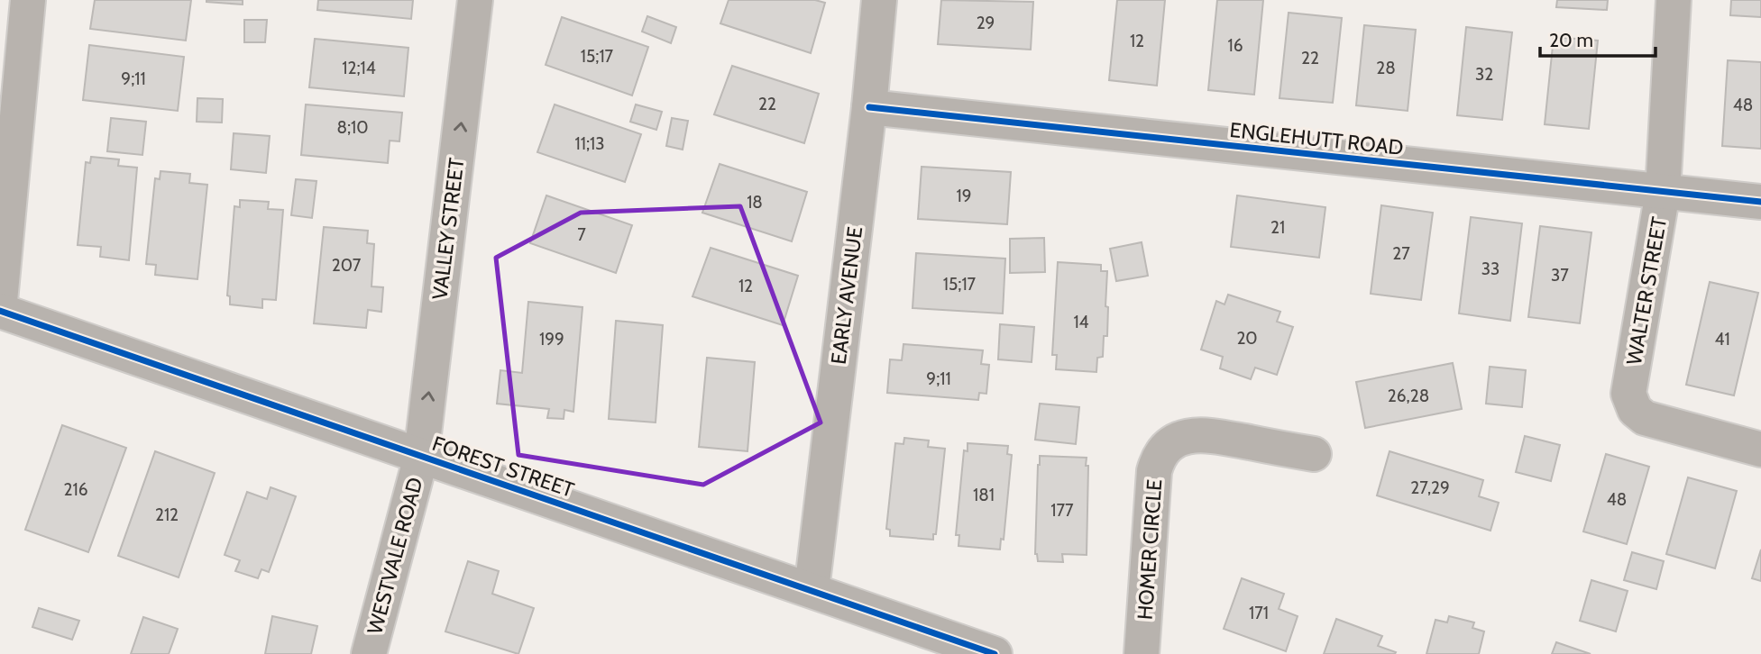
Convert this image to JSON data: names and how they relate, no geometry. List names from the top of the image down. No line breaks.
{"streets":{"street":["ENGLEHUTT ROAD","VALLEY STREET","WALTER STREET","EARLY AVENUE","FOREST STREET","HOMER CIRCLE","WESTVALE ROAD"]},"crossings":[["ENGLEHUTT ROAD","WALTER STREET"],["ENGLEHUTT ROAD","EARLY AVENUE"],["VALLEY STREET","FOREST STREET"],["VALLEY STREET","WESTVALE ROAD"],["EARLY AVENUE","FOREST STREET"],["FOREST STREET","WESTVALE ROAD"]],"one_way":["VALLEY STREET"],"house_numbers":["29","12","16","15;17","22","12;14","28","32","9;11","22","48","8;10","11;13","19","18","21","7","27","207","33","37","15;17","12","14","20","199","41","9;11","26,28","27,29","216","181","48","177","212","171"],"scale_bar":"20 m"}
